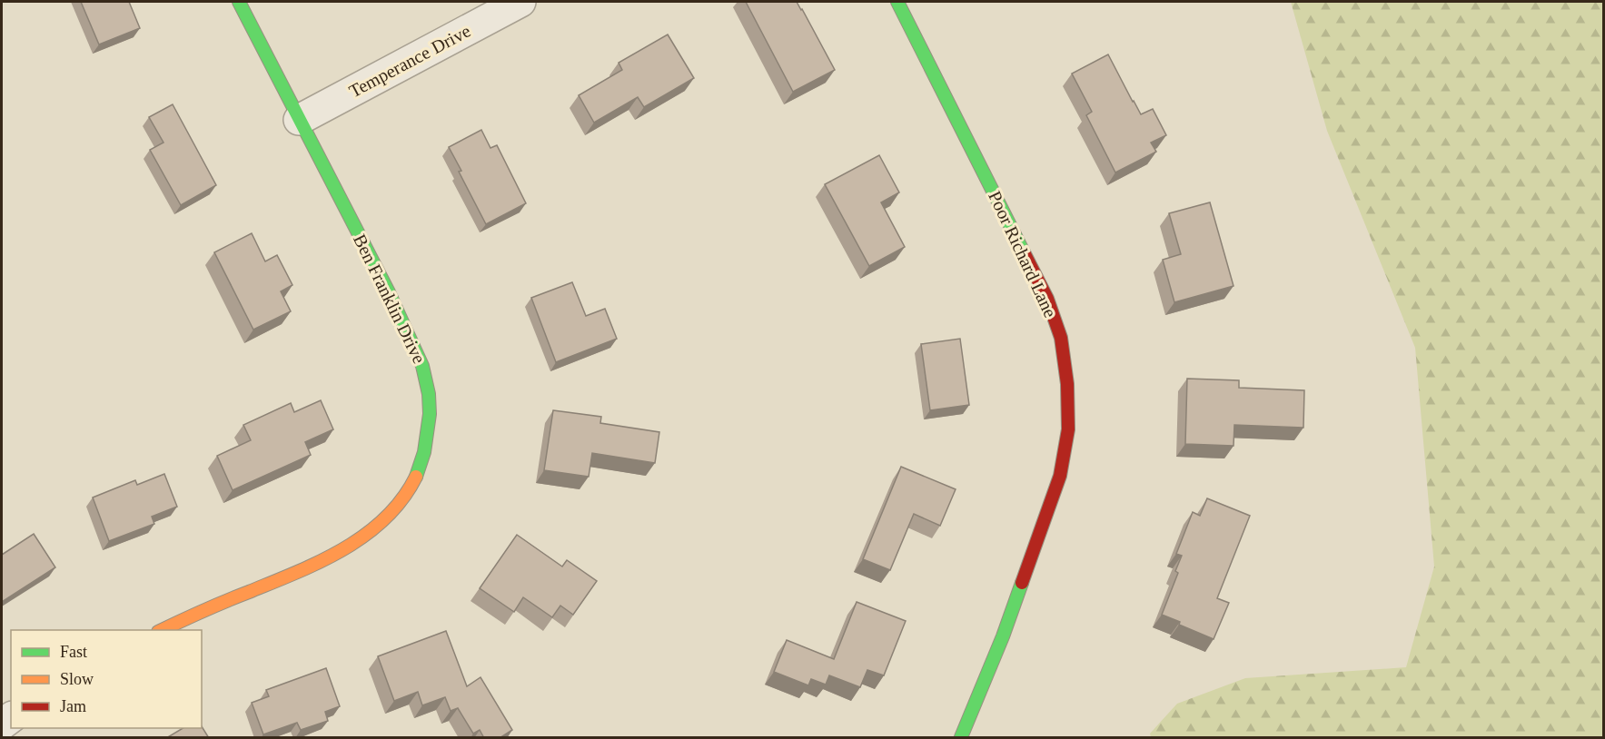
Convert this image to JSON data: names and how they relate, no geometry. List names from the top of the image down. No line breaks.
{"streets":{"street":["Temperance Drive","Poor Richard Lane","Ben Franklin Drive"]},"crossings":[["Temperance Drive","Ben Franklin Drive"]],"legend":["Fast","Slow","Jam"]}
